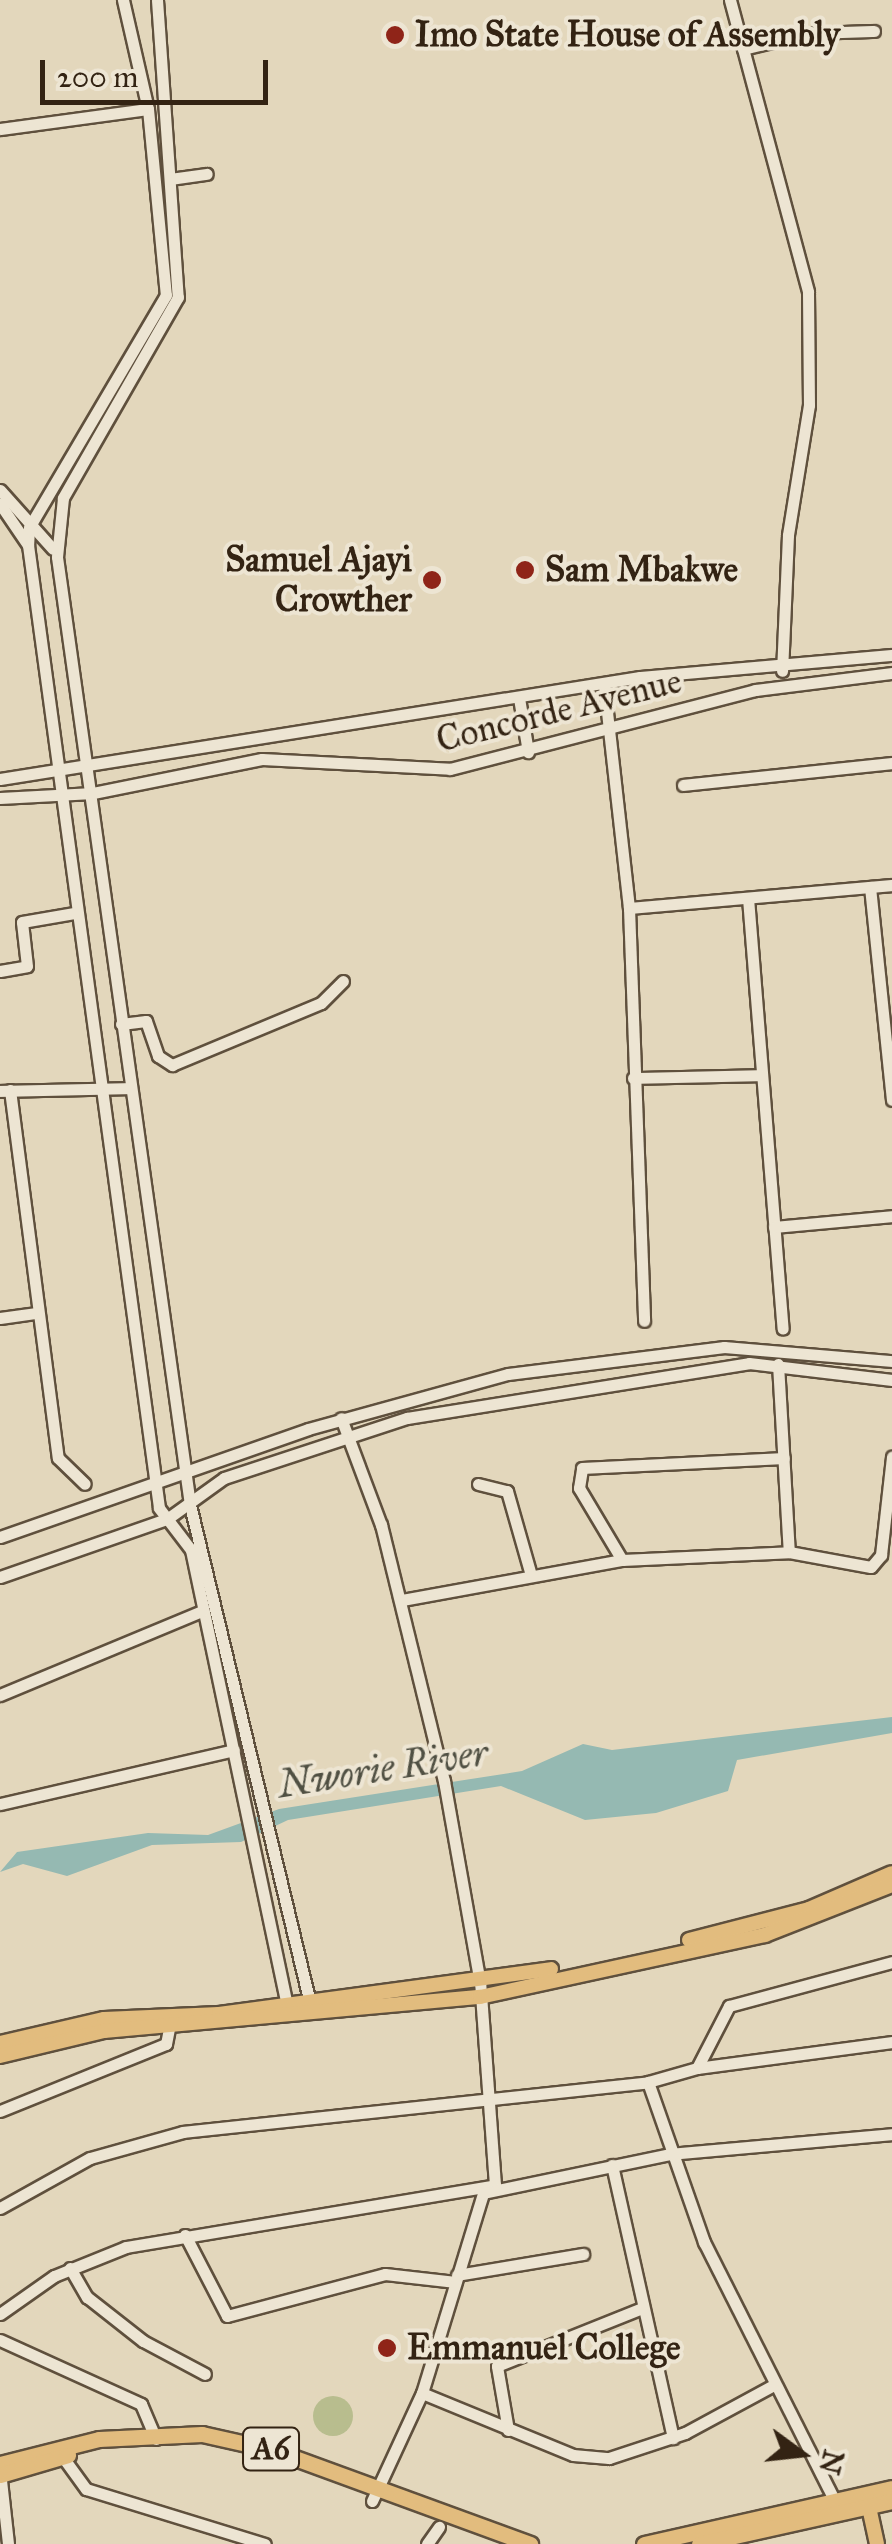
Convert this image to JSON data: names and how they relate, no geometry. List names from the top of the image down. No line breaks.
{"streets":{"highway":["A6"],"street":["Concorde Avenue"]},"water":["Nworie River"],"places":["Imo State House of Assembly","Sam Mbakwe","Samuel Ajayi Crowther","Emmanuel College"],"scale_bar":"200 m","north":"right"}
